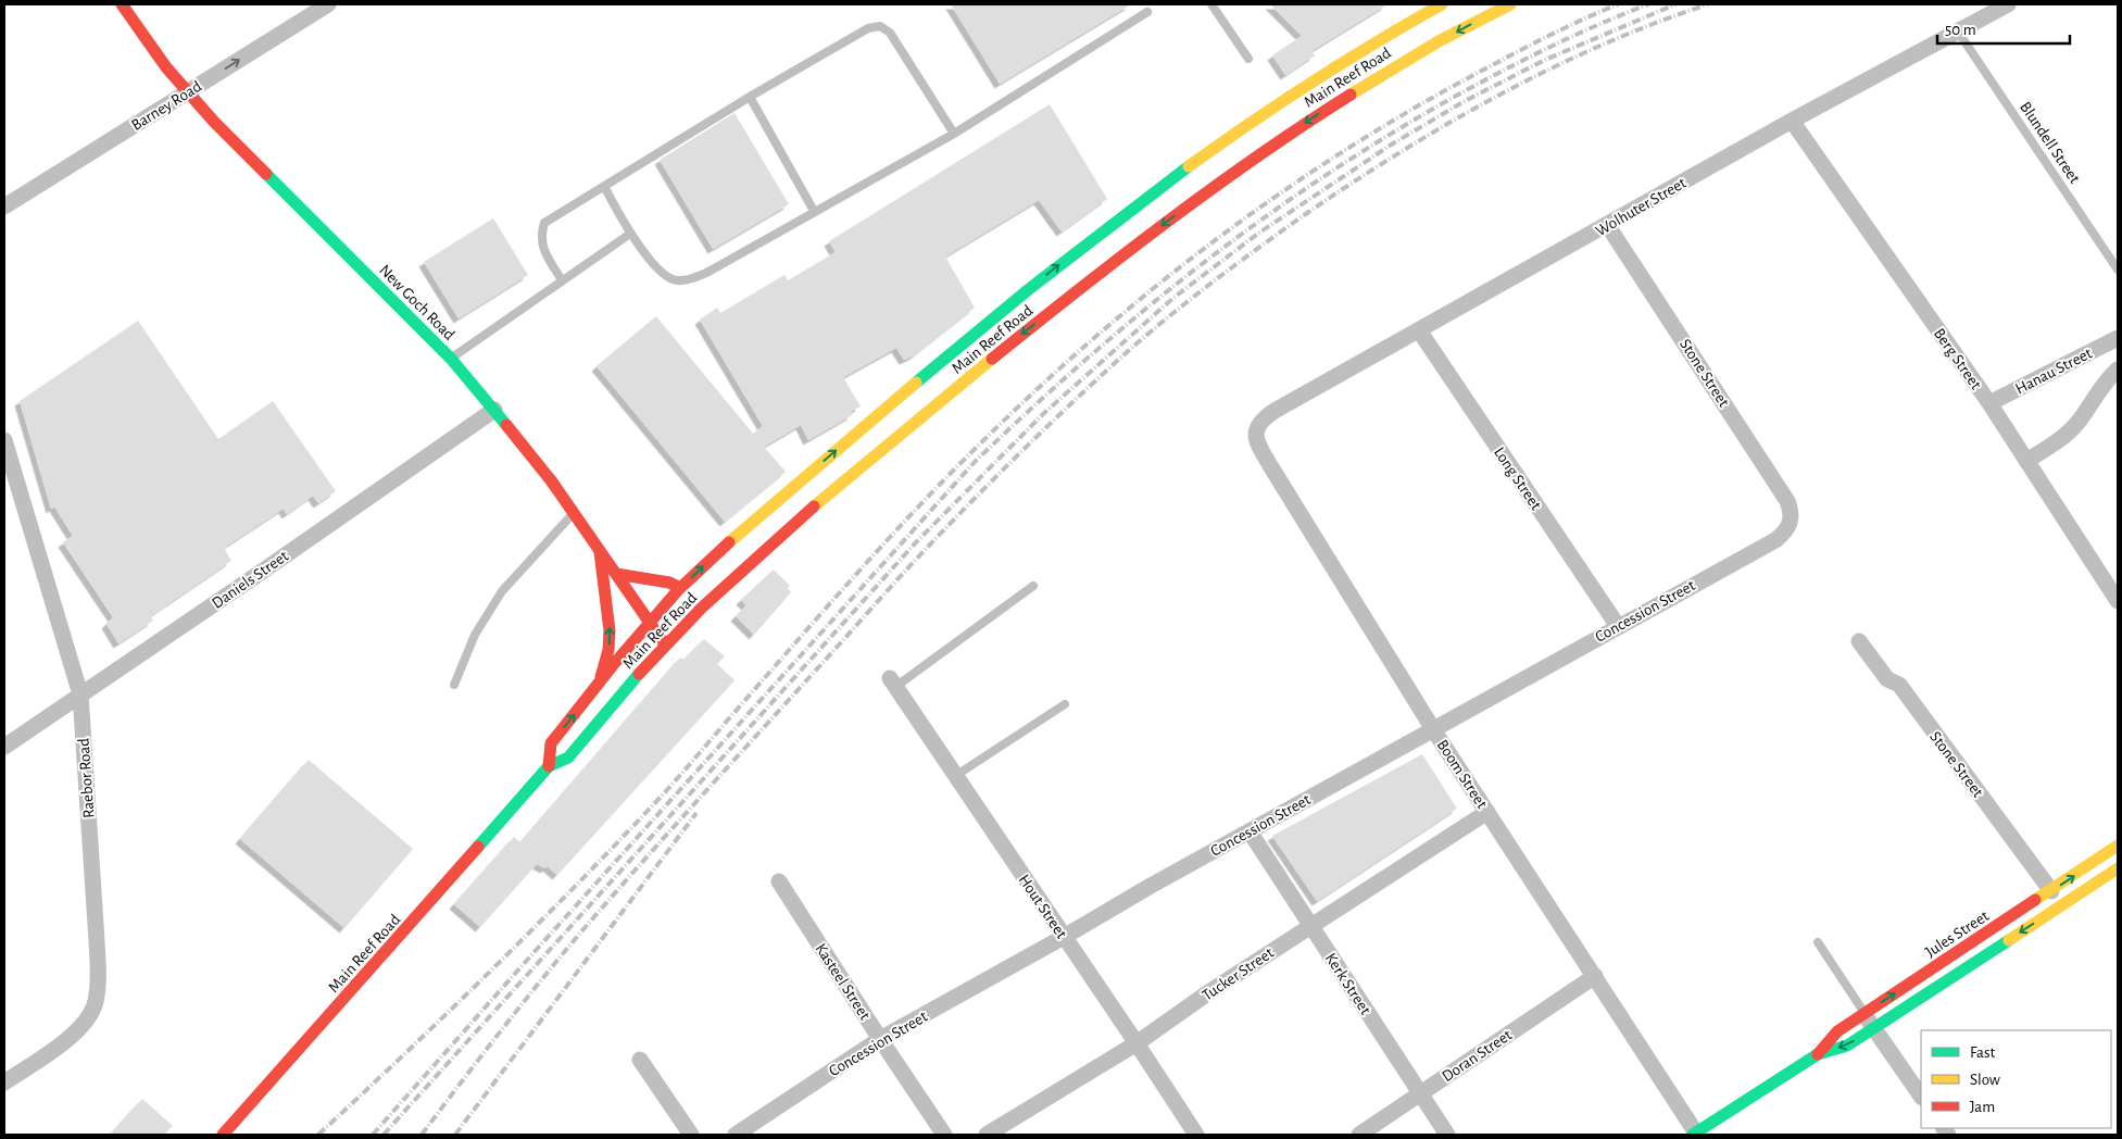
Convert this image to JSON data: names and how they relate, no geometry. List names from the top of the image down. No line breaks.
{"streets":{"main road":["Main Reef Road","New Goch Road","Jules Street"],"street":["Barney Road","Wolhuter Street","Berg Street","Hanau Street","Stone Street","Long Street","Daniels Street","Concession Street","Boom Street","Raebor Road","Hout Street","Tucker Street","Kasteel Street","Kerk Street","Doran Street"],"lane":["Blundell Street"]},"crossings":[["Main Reef Road","New Goch Road"],["Barney Road","New Goch Road"],["Blundell Street","Wolhuter Street"],["Wolhuter Street","Berg Street"],["Wolhuter Street","Stone Street"],["Wolhuter Street","Long Street"],["Wolhuter Street","Boom Street"],["New Goch Road","Daniels Street"],["Berg Street","Hanau Street"],["Stone Street","Concession Street"],["Stone Street","Jules Street"],["Long Street","Concession Street"],["Daniels Street","Raebor Road"],["Concession Street","Boom Street"],["Concession Street","Hout Street"],["Concession Street","Kasteel Street"],["Concession Street","Kerk Street"],["Boom Street","Jules Street"],["Boom Street","Tucker Street"],["Boom Street","Doran Street"],["Hout Street","Tucker Street"],["Tucker Street","Kerk Street"],["Kerk Street","Doran Street"]],"one_way":["Barney Road"],"legend":["Fast","Slow","Jam"],"scale_bar":"50 m"}
